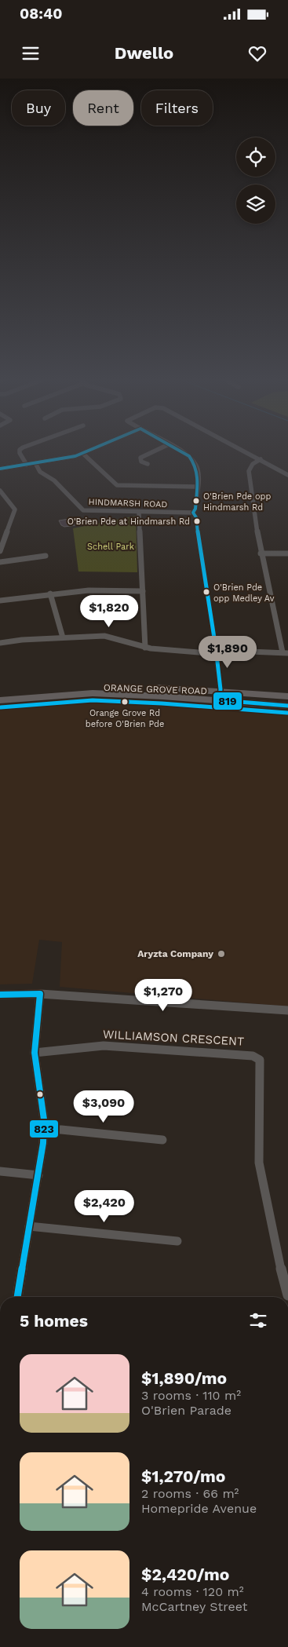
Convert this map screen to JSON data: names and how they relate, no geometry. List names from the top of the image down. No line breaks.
{"streets":{"highway":["ORANGE GROVE ROAD"],"street":["HINDMARSH ROAD","WILLIAMSON CRESCENT"]},"parks":["Schell Park"],"places":["O'Brien Pde opp Hindmarsh Rd","O'Brien Pde at Hindmarsh Rd","O'Brien Pde opp Medley Av","Orange Grove Rd before O'Brien Pde","Aryzta Company"],"lines":["transit line 819","transit line 823"],"page":{"status":"08:40","header":"Dwello","chip":["Buy","Rent","Filters"],"price":["$1,820","$1,890","$1,270","$3,090","$2,420"],"heading":"5 homes","list":[{"name":"$1,890/mo","note":"3 rooms · 110 m² · O'Brien Parade"},{"name":"$1,270/mo","note":"2 rooms · 66 m² · Homepride Avenue"},{"name":"$2,420/mo","note":"4 rooms · 120 m² · McCartney Street"}]}}
